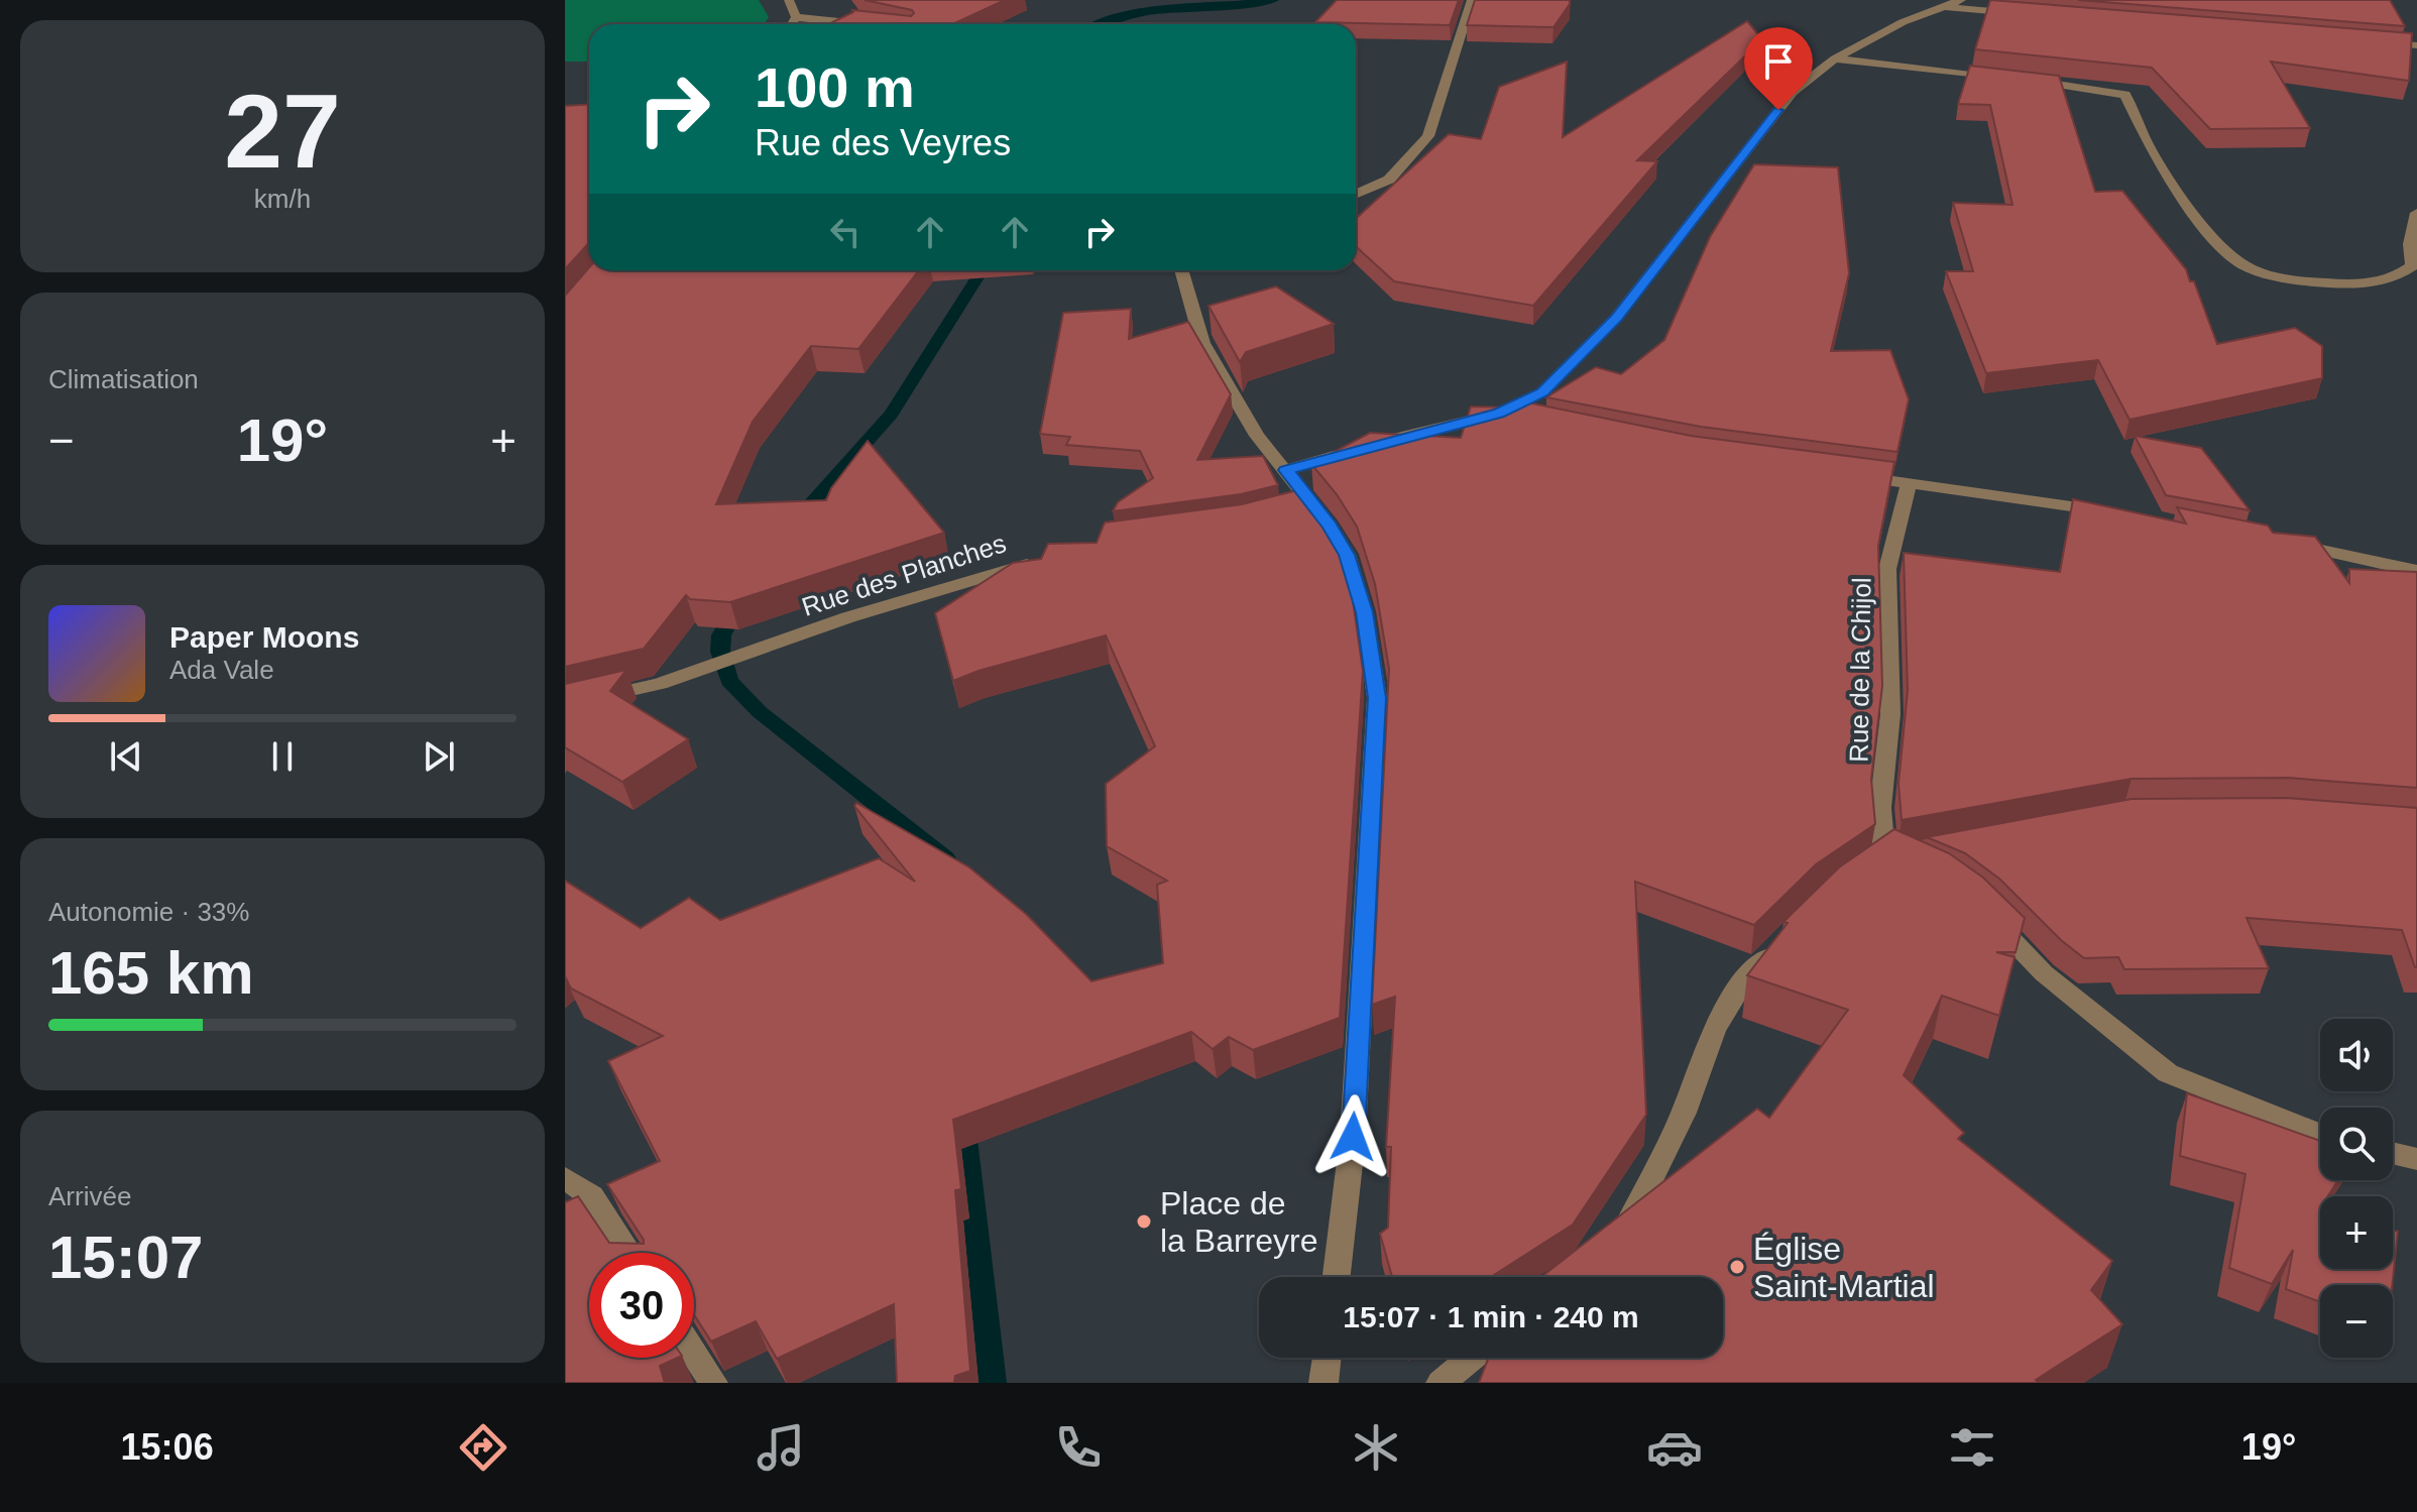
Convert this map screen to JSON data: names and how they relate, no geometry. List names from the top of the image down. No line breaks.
{"streets":{"street":["Rue des Planches","Rue de la Chijol"]},"places":["Place de la Barreyre","Église Saint-Martial"],"page":{"tile":[["27","km/h"],"Climatisation",["Autonomie · 33%","165 km"],["Arrivée","15:07"]],"turn":["100 m","Rue des Veyres"],"heat":["−","19°","+"],"song":["Paper Moons","Ada Vale"],"map_buttons":["+","−"],"limit":"30","trip":"15:07 · 1 min · 240 m","tabs":["15:06","19°"]}}
